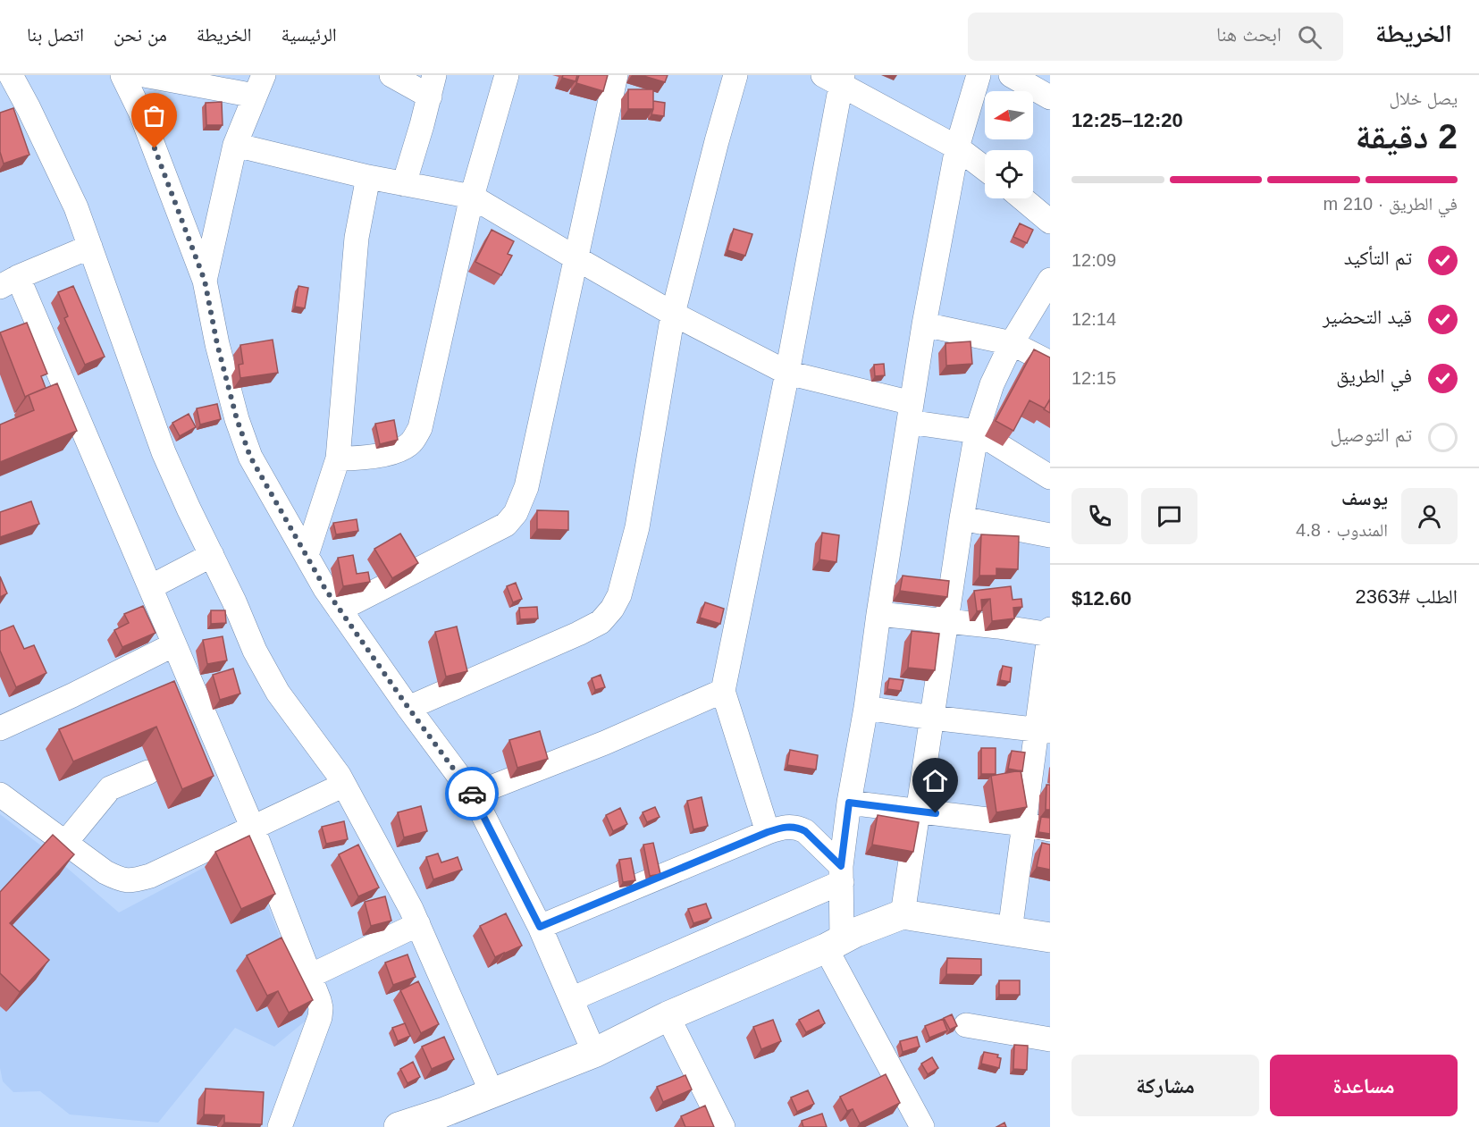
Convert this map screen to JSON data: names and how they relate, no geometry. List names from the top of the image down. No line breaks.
{"north":"left","page":{"header":"الخريطة","search":"ابحث هنا","nav":["الرئيسية","الخريطة","من نحن","اتصل بنا"],"heading":["2 دقيقة","يصل خلال","12:20–12:25"],"panel":["يوسف","المندوب · 4.8","الطلب #2363","$12.60"],"bar":"في الطريق · 210 m","list":[["تم التأكيد","12:09"],["قيد التحضير","12:14"],["في الطريق","12:15"],"تم التوصيل"],"buttons":["مساعدة","مشاركة"]}}
